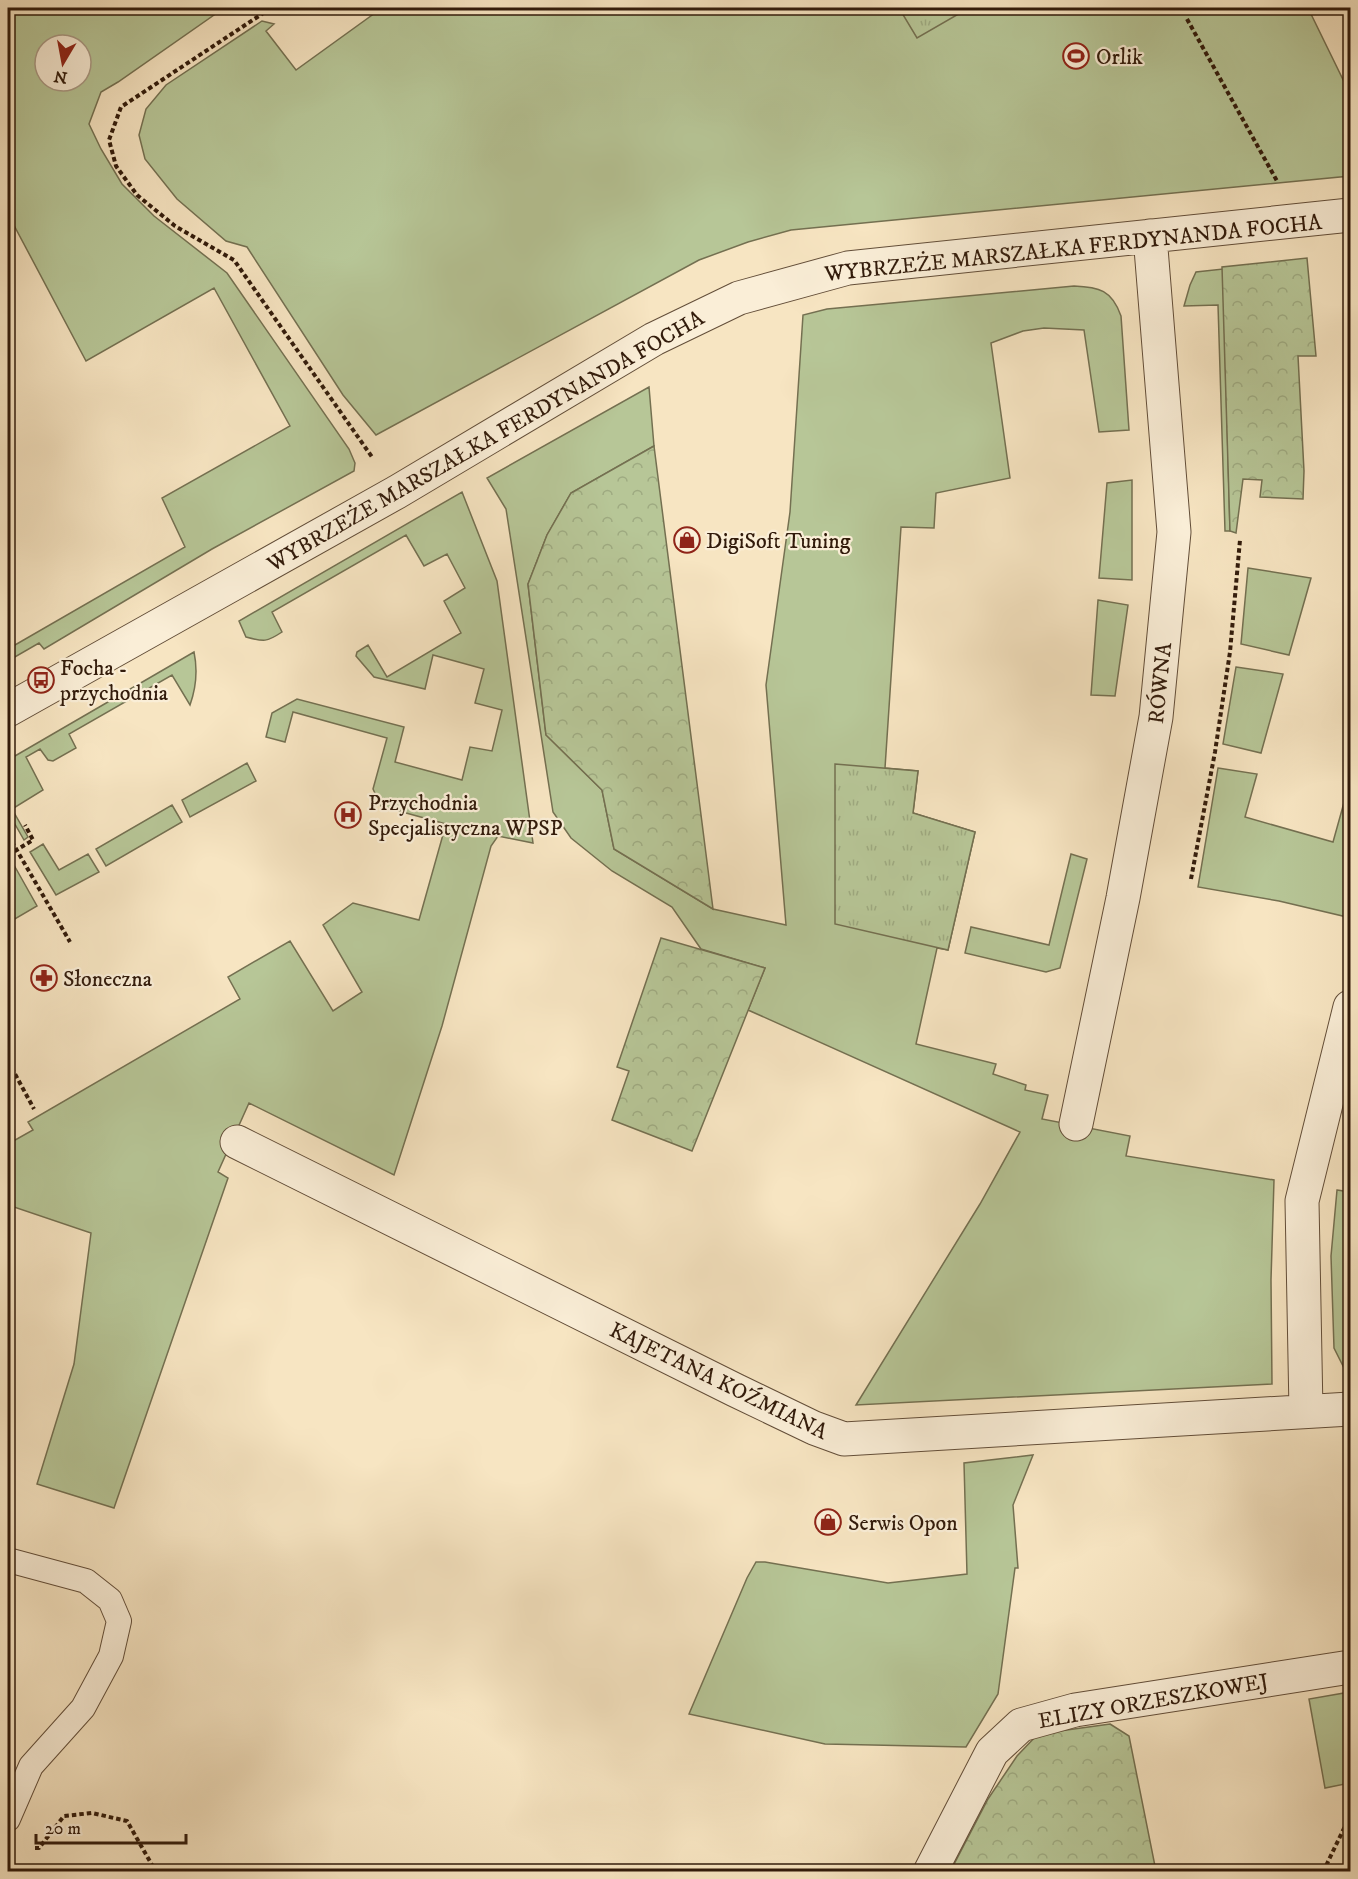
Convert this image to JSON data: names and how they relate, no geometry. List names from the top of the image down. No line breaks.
{"streets":{"street":["WYBRZEŻE MARSZAŁKA FERDYNANDA FOCHA","RÓWNA","KAJETANA KOŹMIANA","ELIZY ORZESZKOWEJ"]},"crossings":[["WYBRZEŻE MARSZAŁKA FERDYNANDA FOCHA","RÓWNA"]],"places":{"sports":["Orlik"],"shop":["DigiSoft Tuning","Serwis Opon"],"bus stop":["Focha - przychodnia"],"hospital":["Przychodnia Specjalistyczna WPSP"],"pharmacy":["Słoneczna"]},"scale_bar":"20 m","north":"bottom"}
